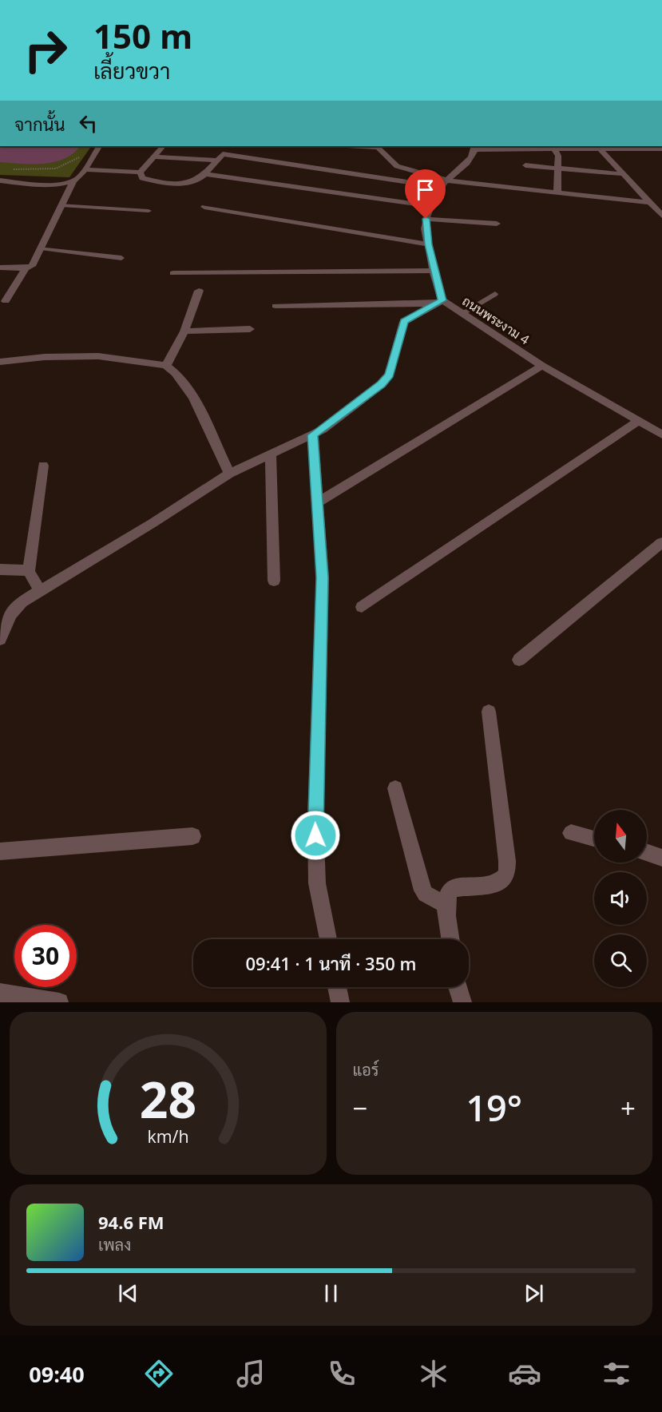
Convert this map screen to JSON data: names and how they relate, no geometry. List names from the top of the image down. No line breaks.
{"streets":{"street":["ถนนพระงาม 4"]},"north":"top","page":{"turn":["150 m","เลี้ยวขวา"],"then":"จากนั้น","limit":"30","trip":"09:41 · 1 นาที · 350 m","tile":"แอร์","heat":["−","19°","+"],"song":["94.6 FM","เพลง"],"tabs":"09:40","gauge":["28","km/h"]}}
